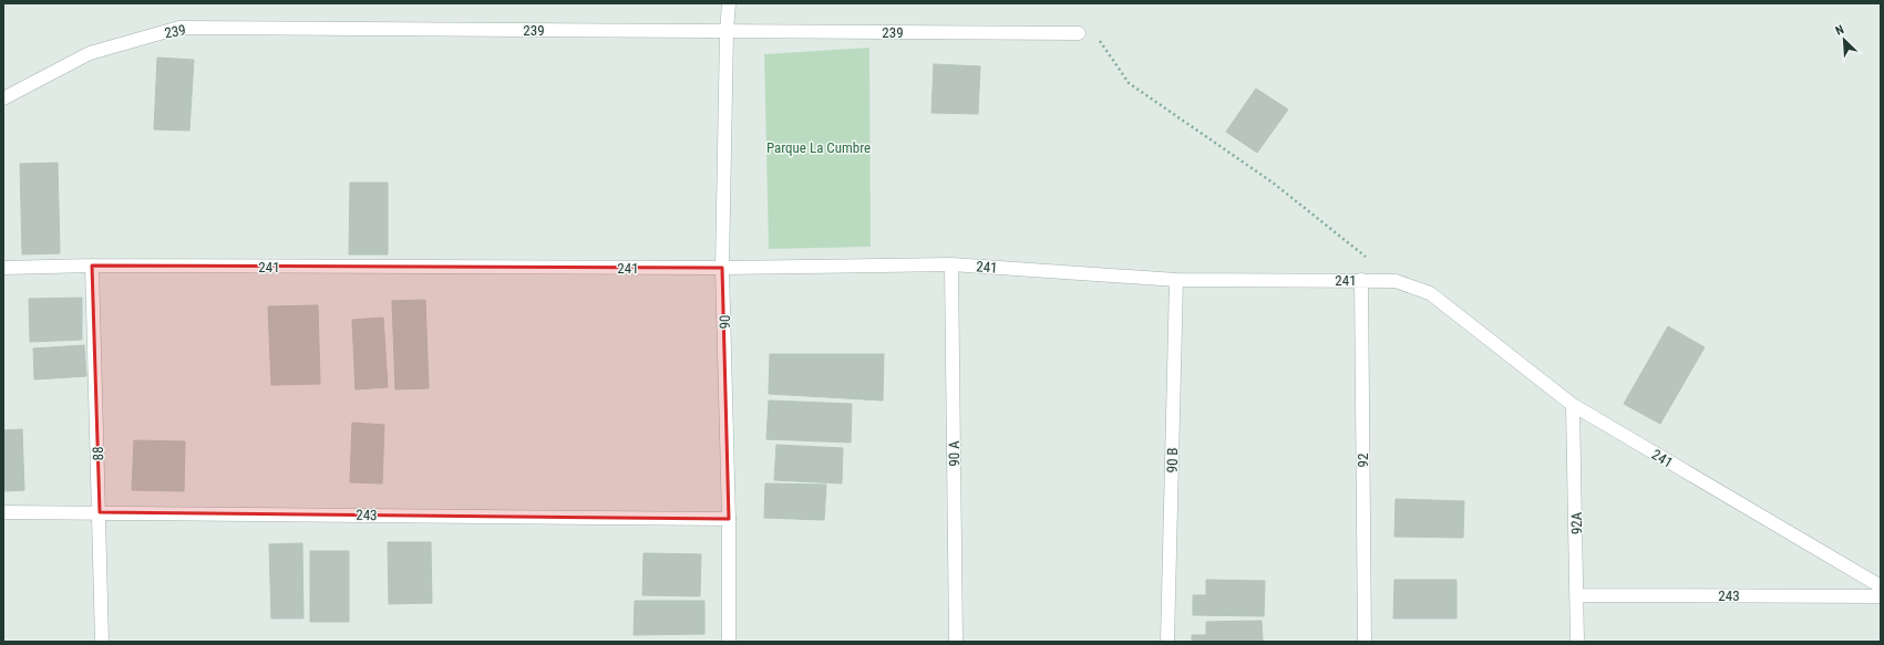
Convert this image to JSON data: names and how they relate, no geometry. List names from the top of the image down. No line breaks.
{"streets":{"street":["239","241","90","88","90 A","90 B","92","243","92A"]},"crossings":[["239","90"],["241","90"],["241","88"],["241","90 A"],["241","90 B"],["241","92"],["241","92A"],["90","243"],["88","243"],["243","92A"]],"parks":["Parque La Cumbre"],"north":"top left"}
